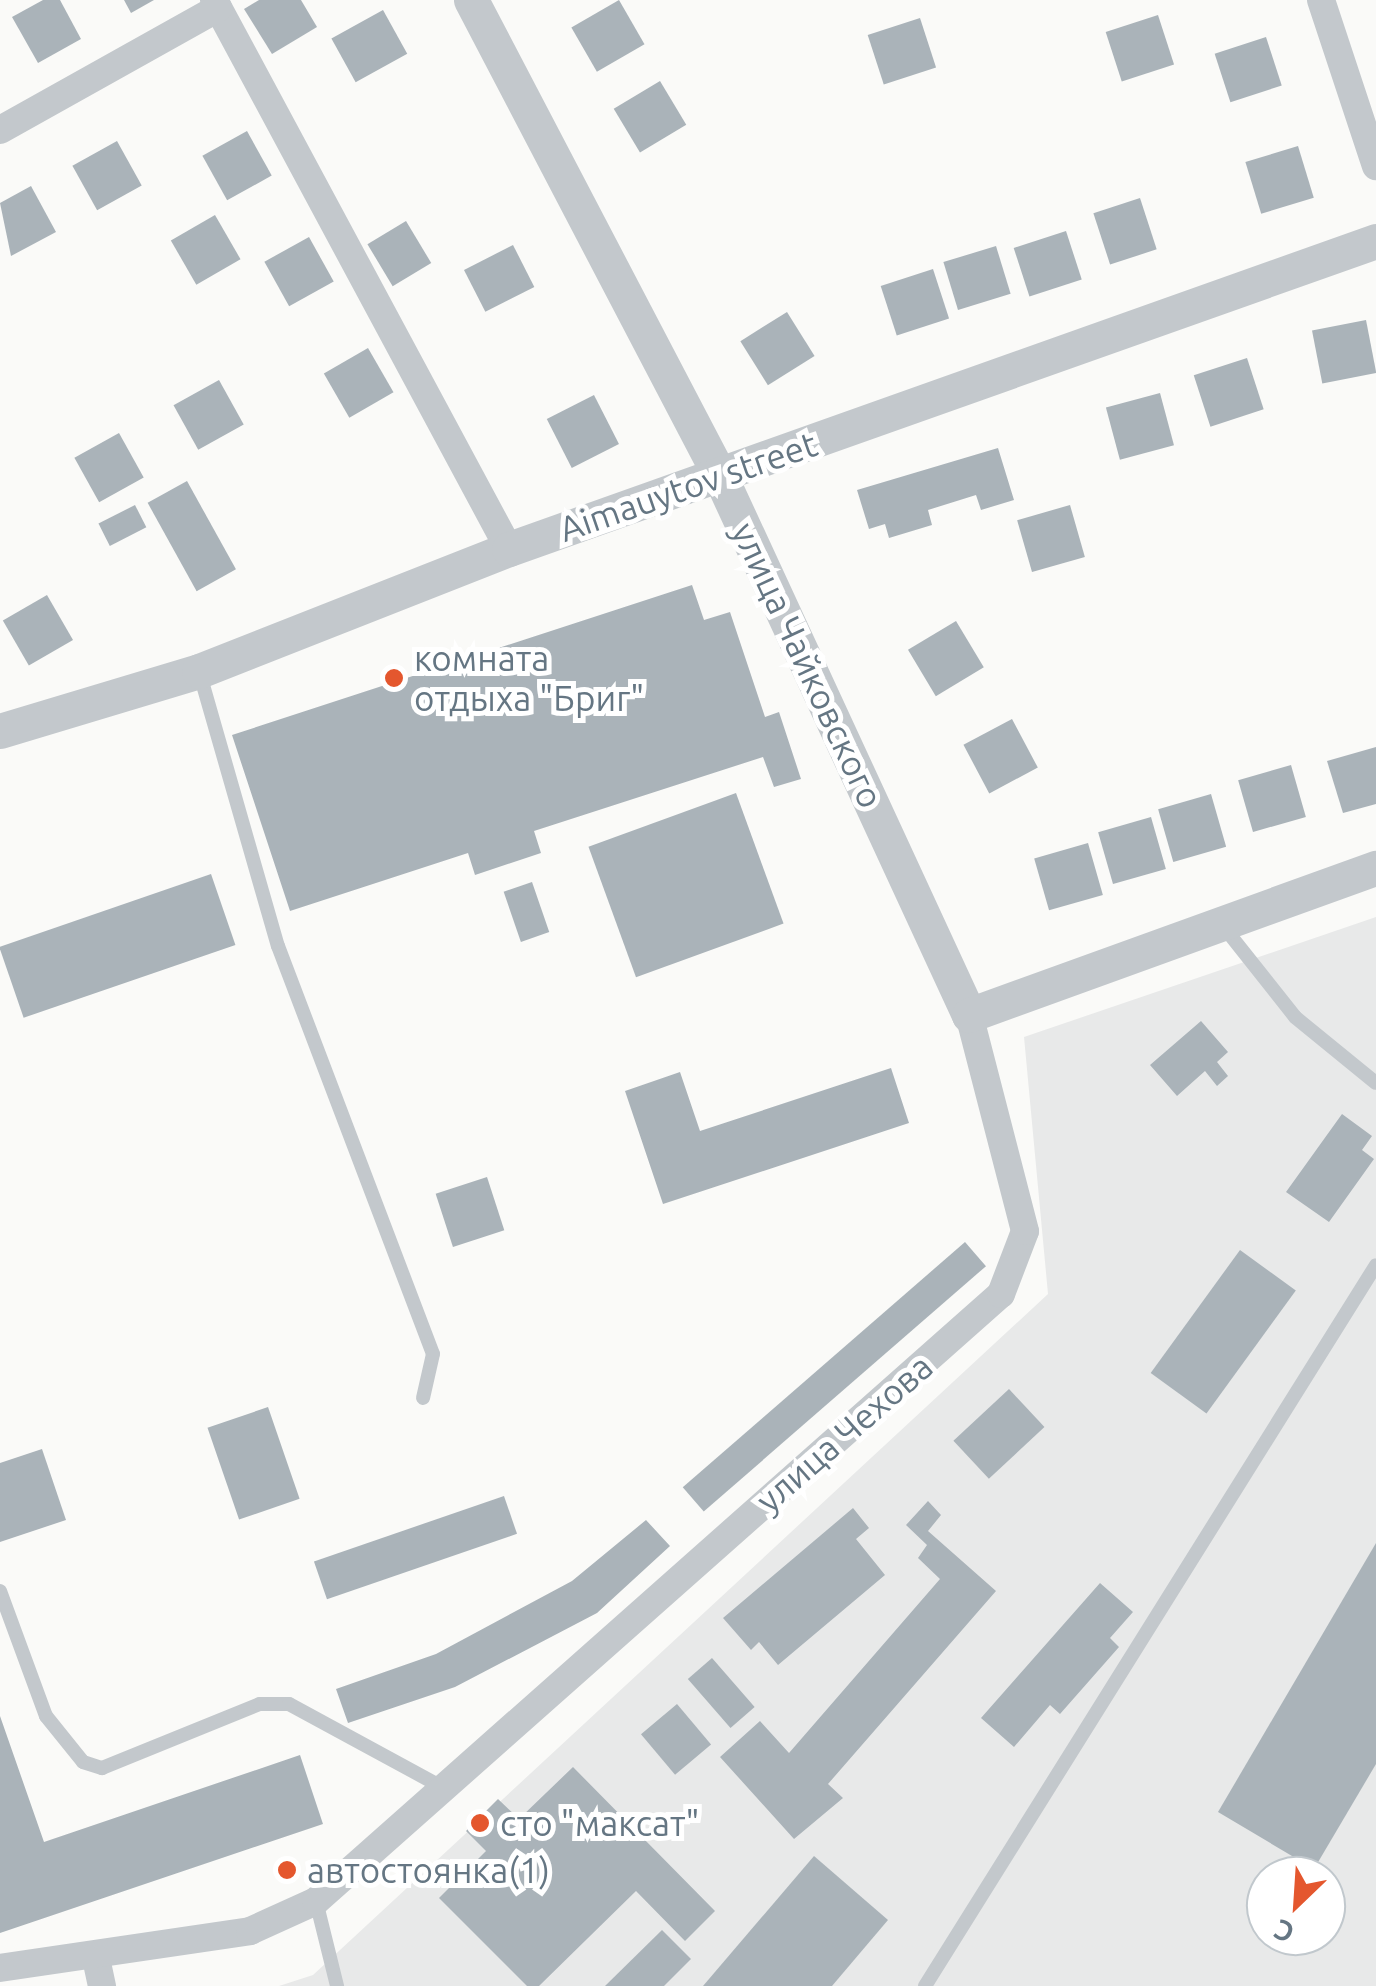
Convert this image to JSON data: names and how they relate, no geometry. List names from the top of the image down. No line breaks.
{"streets":{"street":["Aimauytov street","улица Чайковского","улица Чехова"]},"crossings":[["Aimauytov street","улица Чайковского"],["улица Чайковского","улица Чехова"]],"places":["комната отдыха \"Бриг\"","сто \"максат\"","автостоянка(1)"],"north":"bottom left"}
